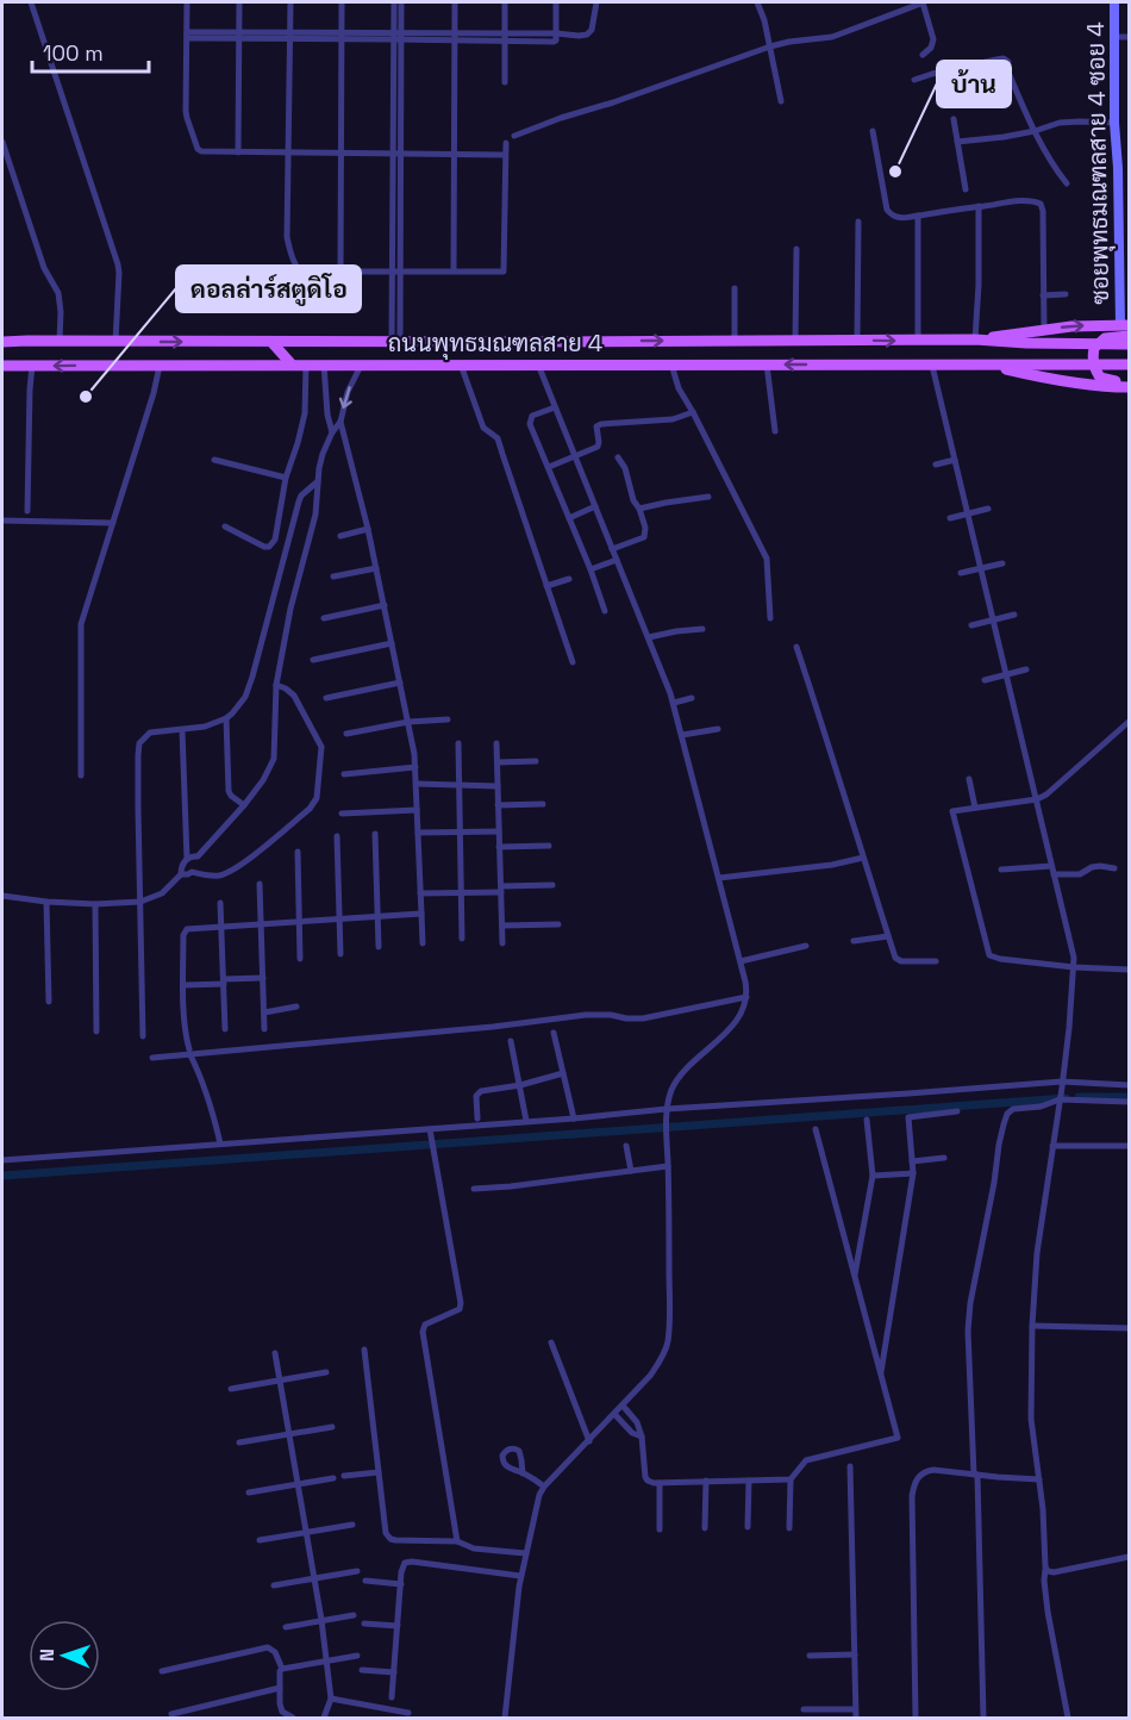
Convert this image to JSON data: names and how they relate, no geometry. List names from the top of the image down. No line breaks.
{"streets":{"main road":["ถนนพุทธมณฑลสาย 4"],"street":["ซอยพุทธมณฑลสาย 4 ซอย 4"]},"crossings":[["ซอยพุทธมณฑลสาย 4 ซอย 4","ถนนพุทธมณฑลสาย 4"]],"places":["บ้าน","ดอลล่าร์สตูดิโอ"],"scale_bar":"100 m","north":"left"}
